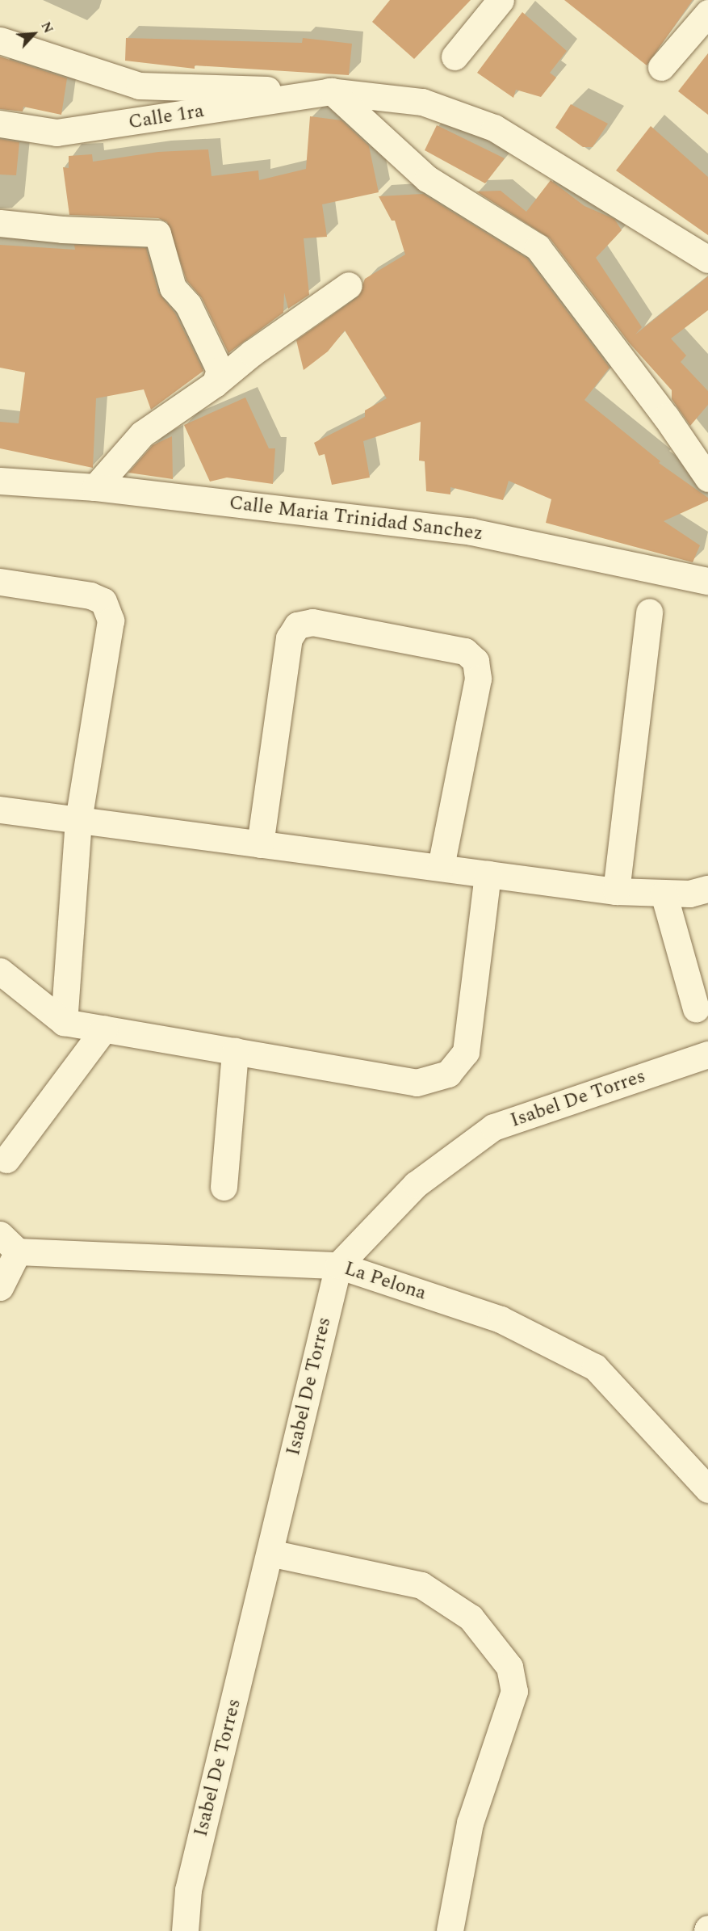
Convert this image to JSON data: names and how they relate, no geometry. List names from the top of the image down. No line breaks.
{"streets":{"street":["Calle 1ra","Calle Maria Trinidad Sanchez","Isabel De Torres","La Pelona"]},"crossings":[["Isabel De Torres","La Pelona"]],"north":"top right"}
